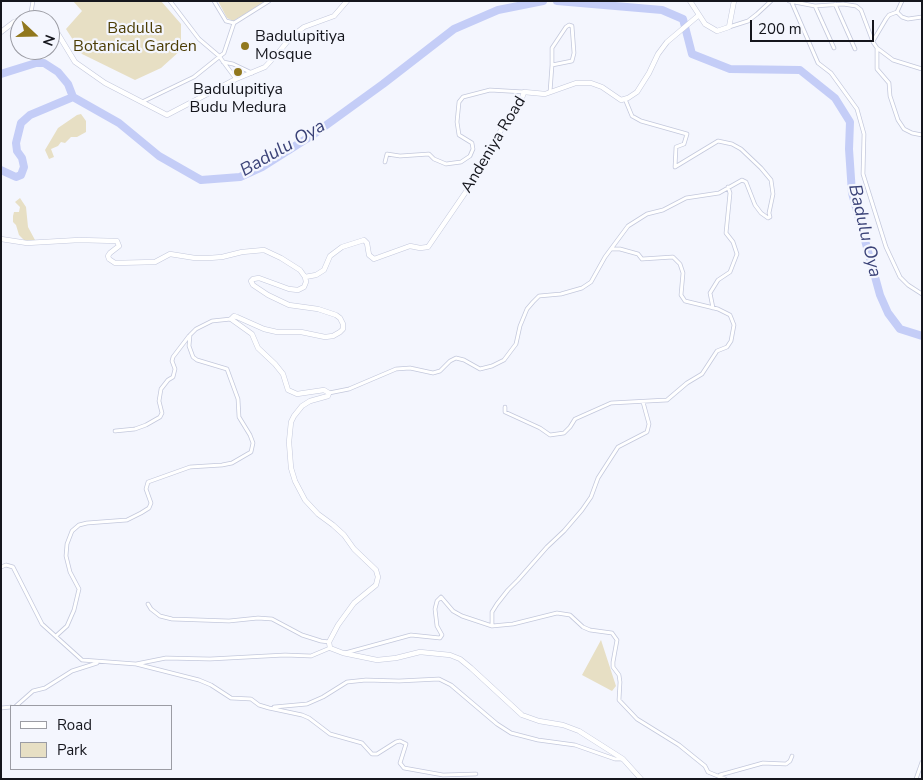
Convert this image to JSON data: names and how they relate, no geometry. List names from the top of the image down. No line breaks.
{"streets":{"street":["Andeniya Road"]},"water":["Badulu Oya"],"parks":["Badulla Botanical Garden"],"places":["Badulupitiya Mosque","Badulupitiya Budu Medura"],"legend":["Road","Park"],"scale_bar":"200 m","north":"right"}
